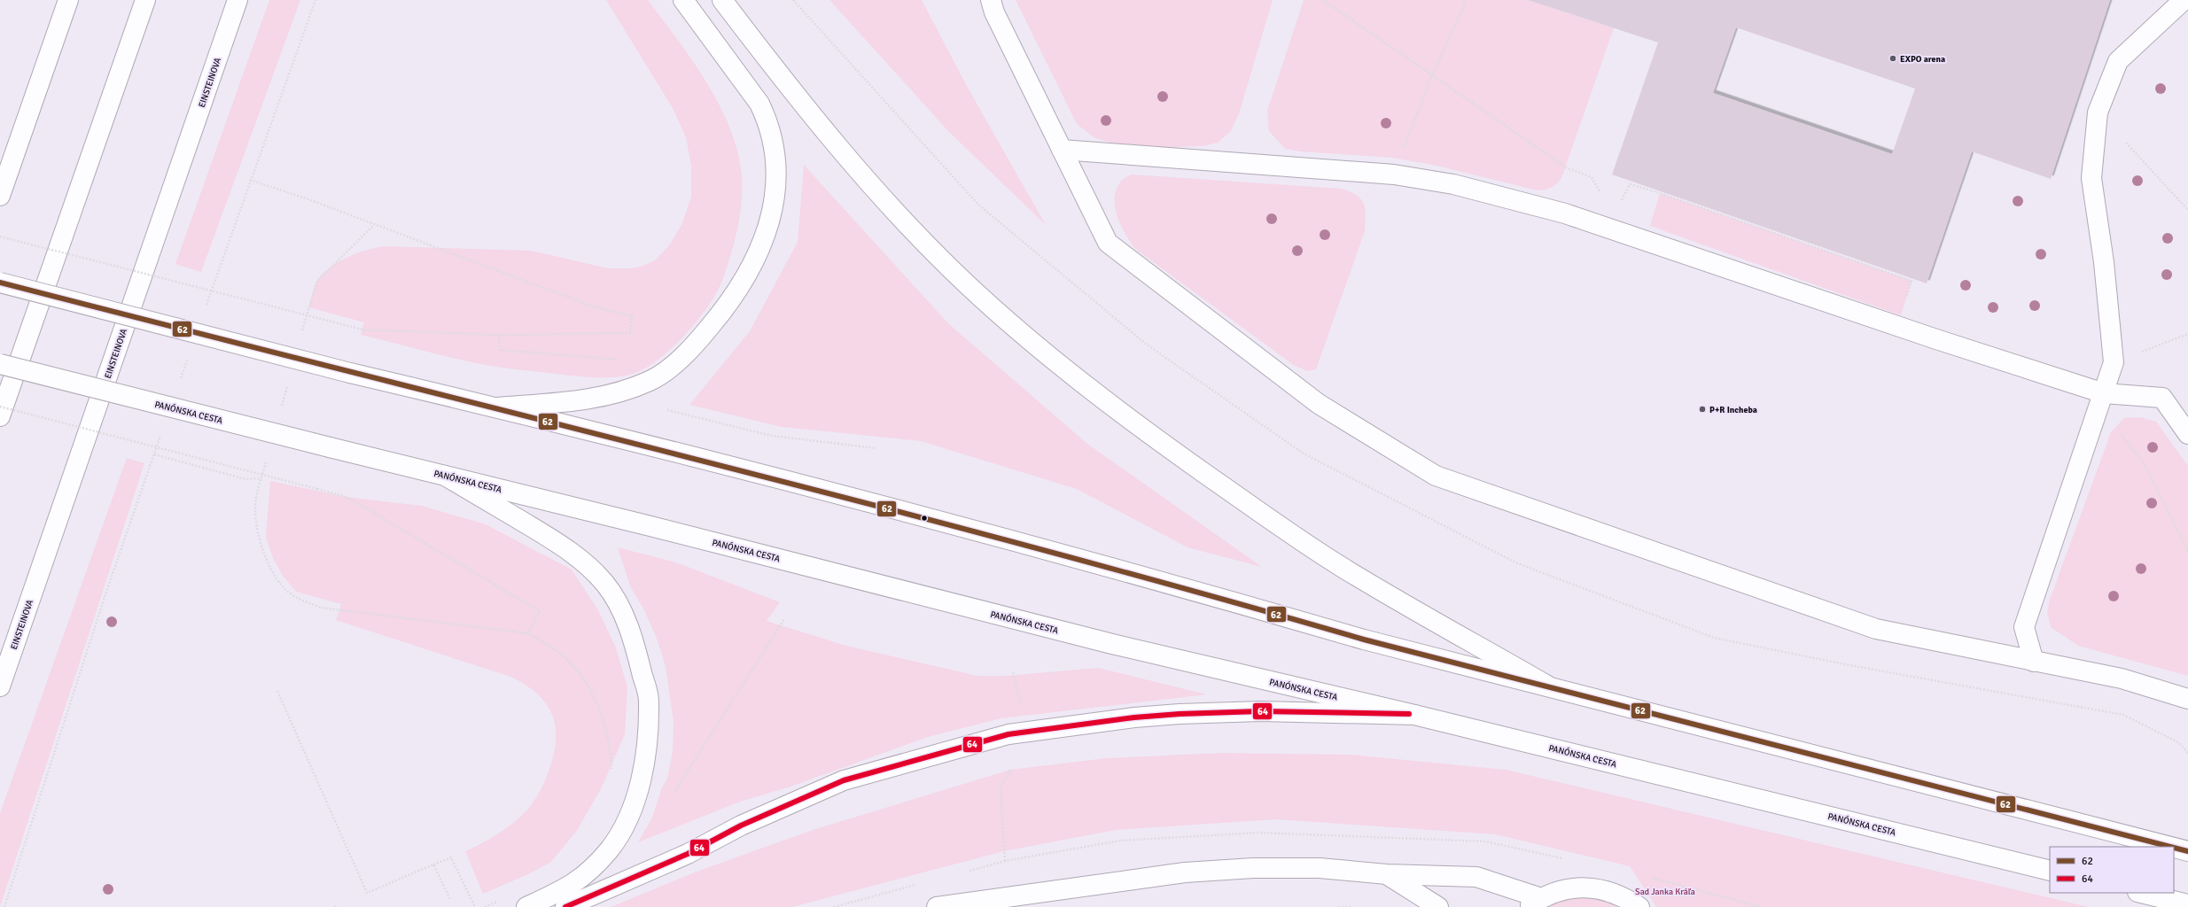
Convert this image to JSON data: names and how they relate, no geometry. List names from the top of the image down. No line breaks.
{"streets":{"main road":["EINSTEINOVA","PANÓNSKA CESTA"]},"parks":["Sad Janka Kráľa"],"places":["EXPO arena","P+R Incheba"],"lines":["transit line 62","transit line 64"],"legend":["62","64"]}
